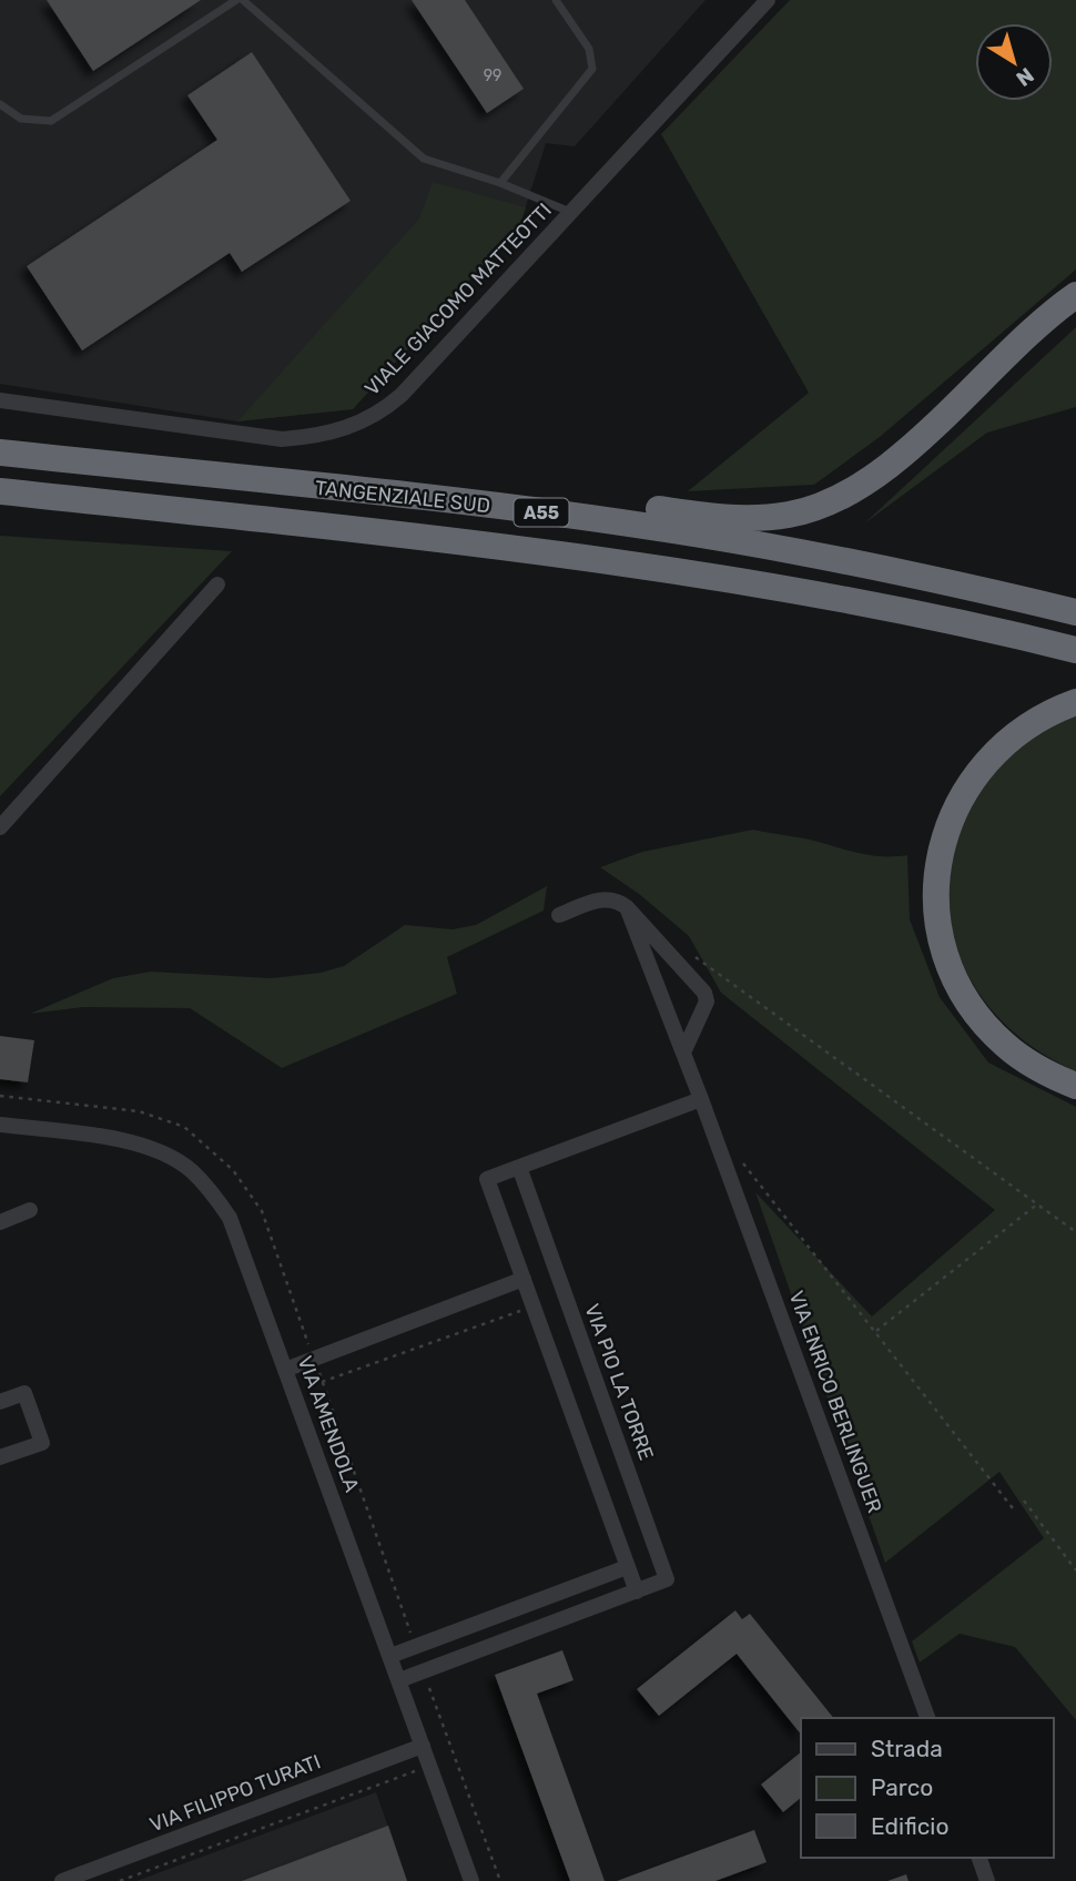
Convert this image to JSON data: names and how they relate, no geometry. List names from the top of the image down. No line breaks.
{"streets":{"highway":["TANGENZIALE SUD","A55"],"street":["VIALE GIACOMO MATTEOTTI","VIA PIO LA TORRE","VIA ENRICO BERLINGUER","VIA AMENDOLA","VIA FILIPPO TURATI"]},"crossings":[["VIA PIO LA TORRE","VIA AMENDOLA"],["VIA AMENDOLA","VIA FILIPPO TURATI"]],"house_numbers":["99"],"legend":["Strada","Parco","Edificio"],"north":"bottom right"}
